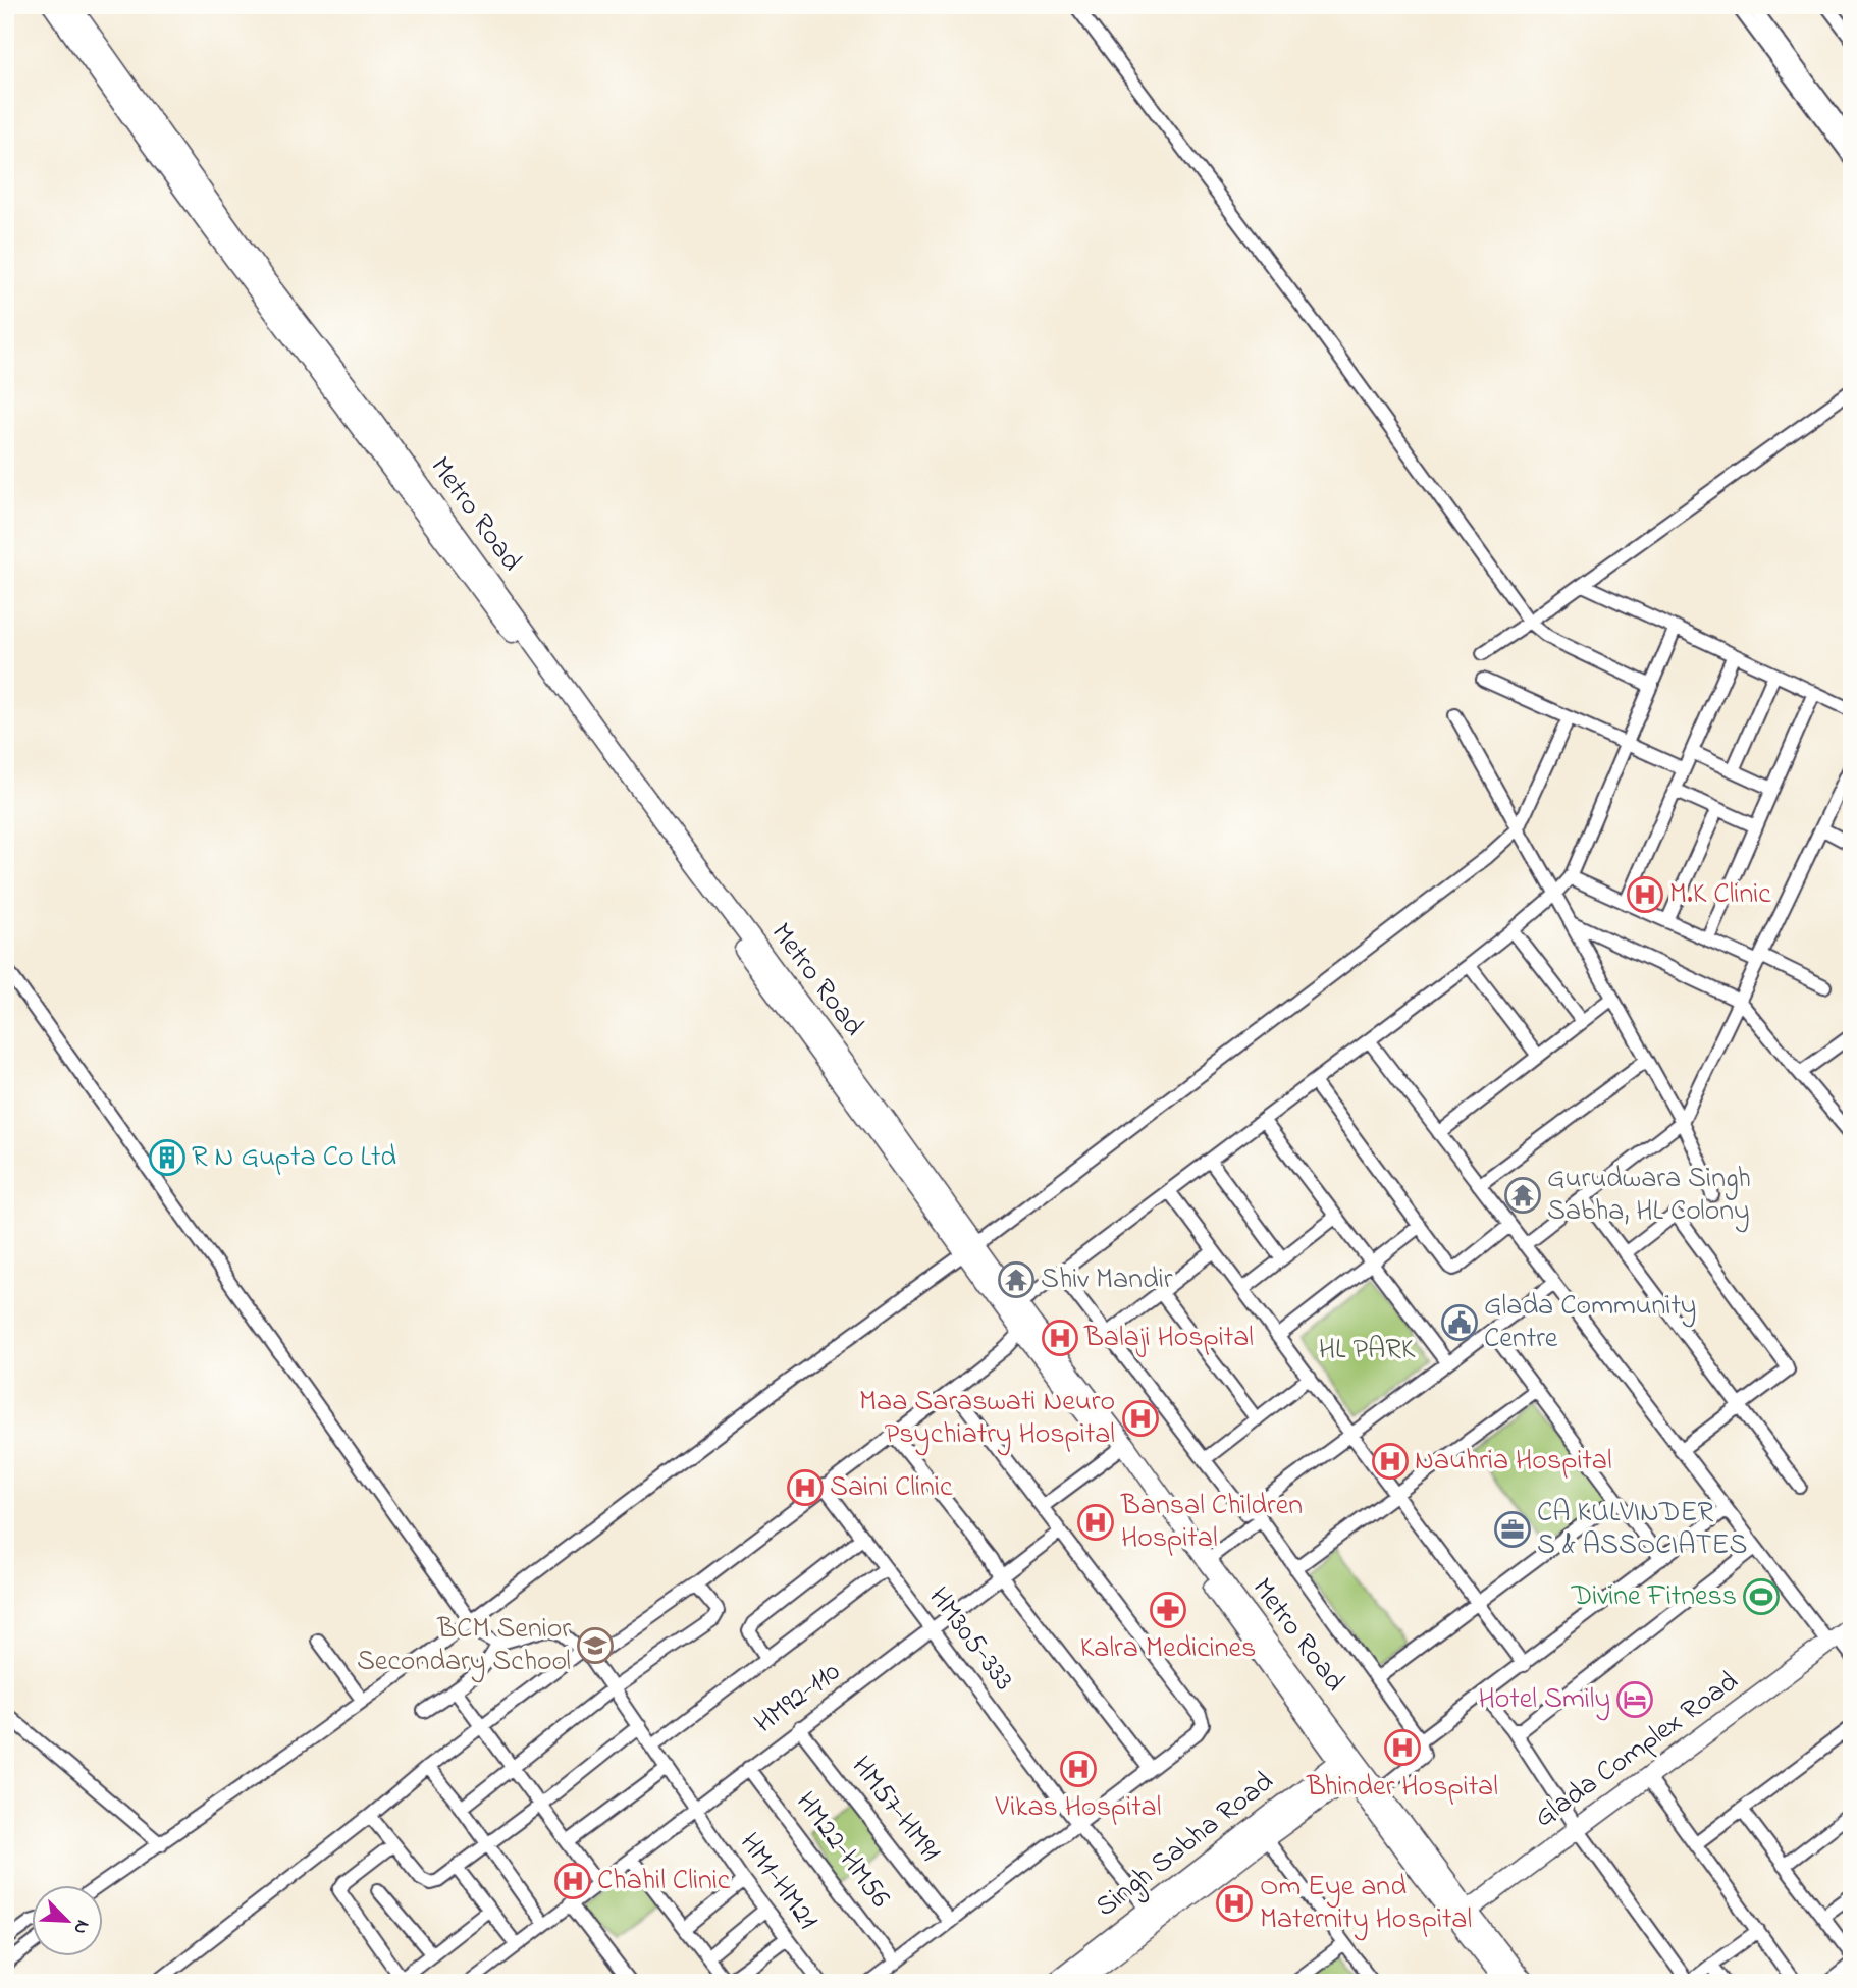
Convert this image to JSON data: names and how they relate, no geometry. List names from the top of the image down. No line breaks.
{"streets":{"street":["Metro Road","HM305-333","HM92-110","Glada Complex Road","HM57-HM91","Singh Sabha Road","HM22-HM56","HM1-HM21"]},"crossings":[["Metro Road","Glada Complex Road"],["Metro Road","Singh Sabha Road"],["HM305-333","HM92-110"],["HM305-333","Singh Sabha Road"],["HM92-110","HM57-HM91"],["HM92-110","HM22-HM56"],["HM92-110","HM1-HM21"]],"parks":["HL PARK"],"places":{"hospital":["M.K Clinic","Balaji Hospital","Maa Saraswati Neuro Psychiatry Hospital","Nauhria Hospital","Saini Clinic","Bansal Children Hospital","Bhinder Hospital","Vikas Hospital","Chahil Clinic","Om Eye and Maternity Hospital"],"building":["R N Gupta Co Ltd"],"temple":["Gurudwara Singh Sabha, HL Colony","Shiv Mandir"],"public building":["Glada Community Centre"],"office":["CA KULVINDER S & ASSOCIATES"],"sports":["Divine Fitness"],"pharmacy":["Kalra Medicines"],"school or university":["BCM Senior Secondary School"],"hotel":["Hotel Smily"]},"north":"bottom right"}
